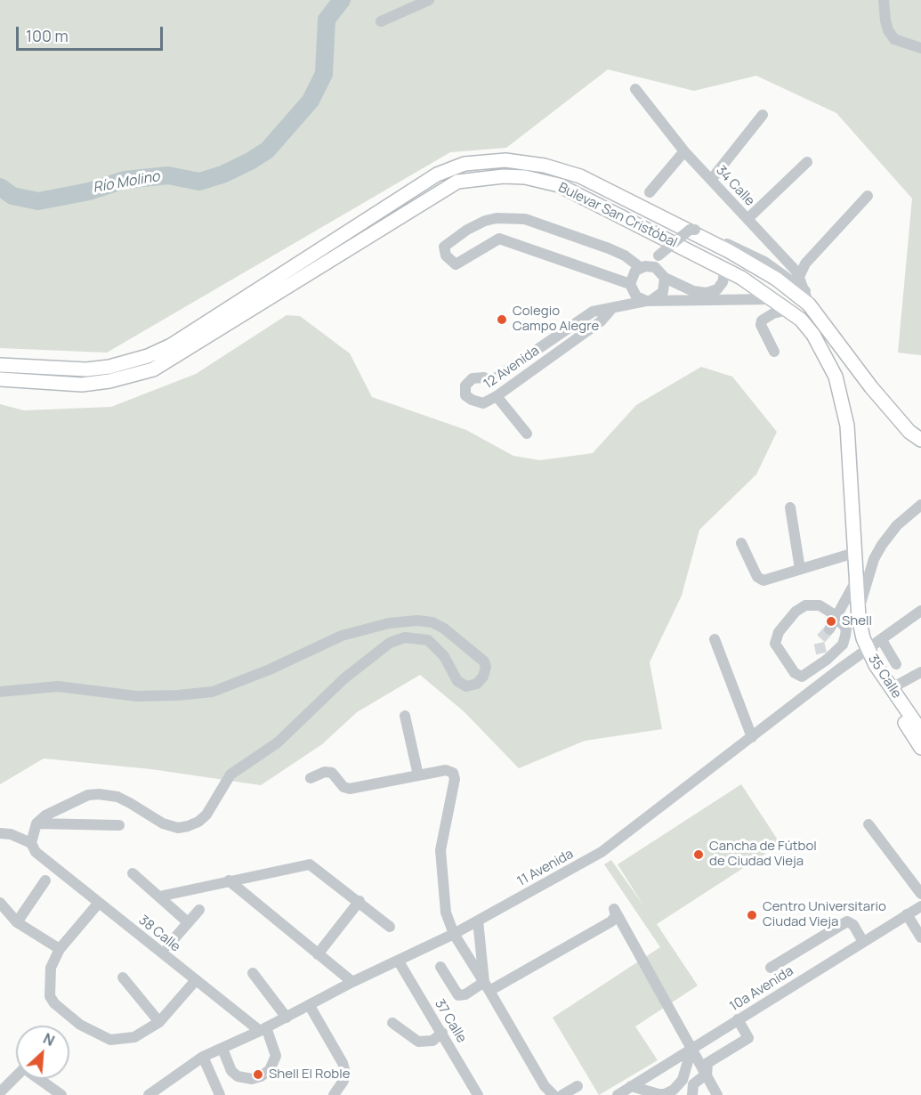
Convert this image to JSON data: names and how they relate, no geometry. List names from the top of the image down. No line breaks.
{"streets":{"main road":["Bulevar San Cristóbal","35 Calle"],"street":["34 Calle","12 Avenida","11 Avenida","38 Calle","10a Avenida","37 Calle"]},"crossings":[["34 Calle","Bulevar San Cristóbal"],["Bulevar San Cristóbal","12 Avenida"],["Bulevar San Cristóbal","35 Calle"],["Bulevar San Cristóbal","11 Avenida"],["35 Calle","11 Avenida"],["11 Avenida","38 Calle"],["11 Avenida","37 Calle"]],"water":["Río Molino"],"places":["Colegio Campo Alegre","Shell","Cancha de Fútbol de Ciudad Vieja","Centro Universitario Ciudad Vieja","Shell El Roble"],"scale_bar":"100 m","north":"top right"}
